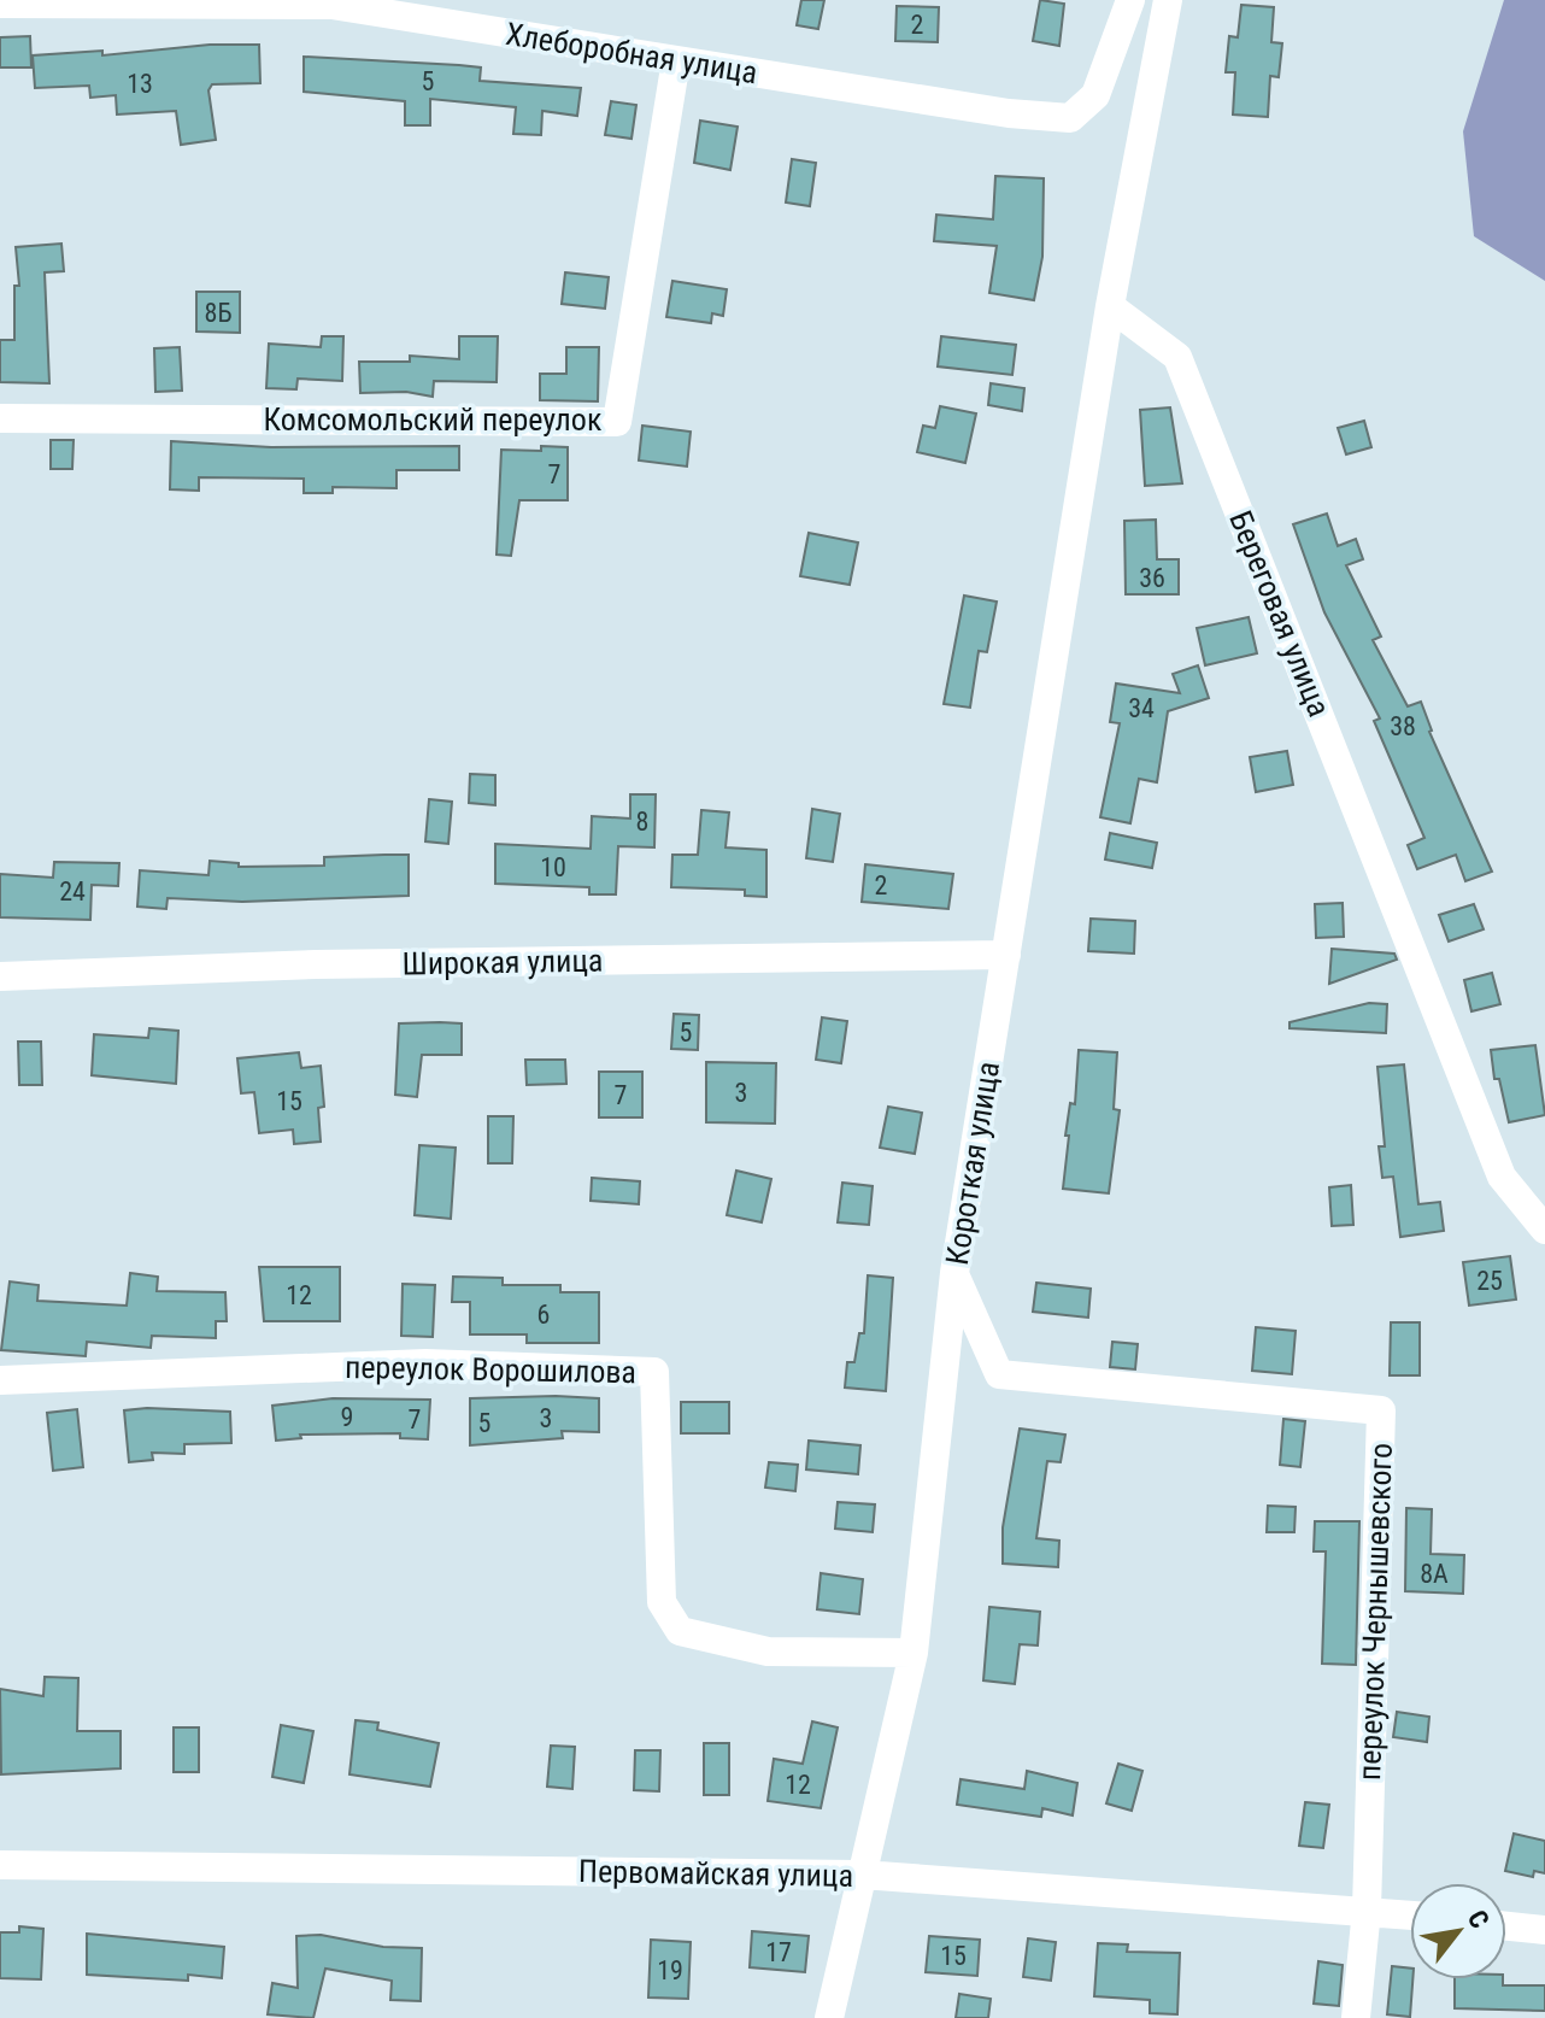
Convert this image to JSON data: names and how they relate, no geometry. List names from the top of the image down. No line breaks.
{"streets":{"street":["Хлеборобная улица","Комсомольский переулок","Береговая улица","Широкая улица","Короткая улица","переулок Ворошилова","переулок Чернышевского","Первомайская улица"]},"crossings":[["Хлеборобная улица","Комсомольский переулок"],["Береговая улица","Короткая улица"],["Широкая улица","Короткая улица"],["Короткая улица","переулок Ворошилова"],["Короткая улица","переулок Чернышевского"],["Короткая улица","Первомайская улица"],["переулок Чернышевского","Первомайская улица"]],"house_numbers":["2","5","13","8Б","7","36","34","38","8","10","2","24","5","3","7","15","25","12","6","9","3","7","5","8А","12","17","15","19"],"north":"top right"}
